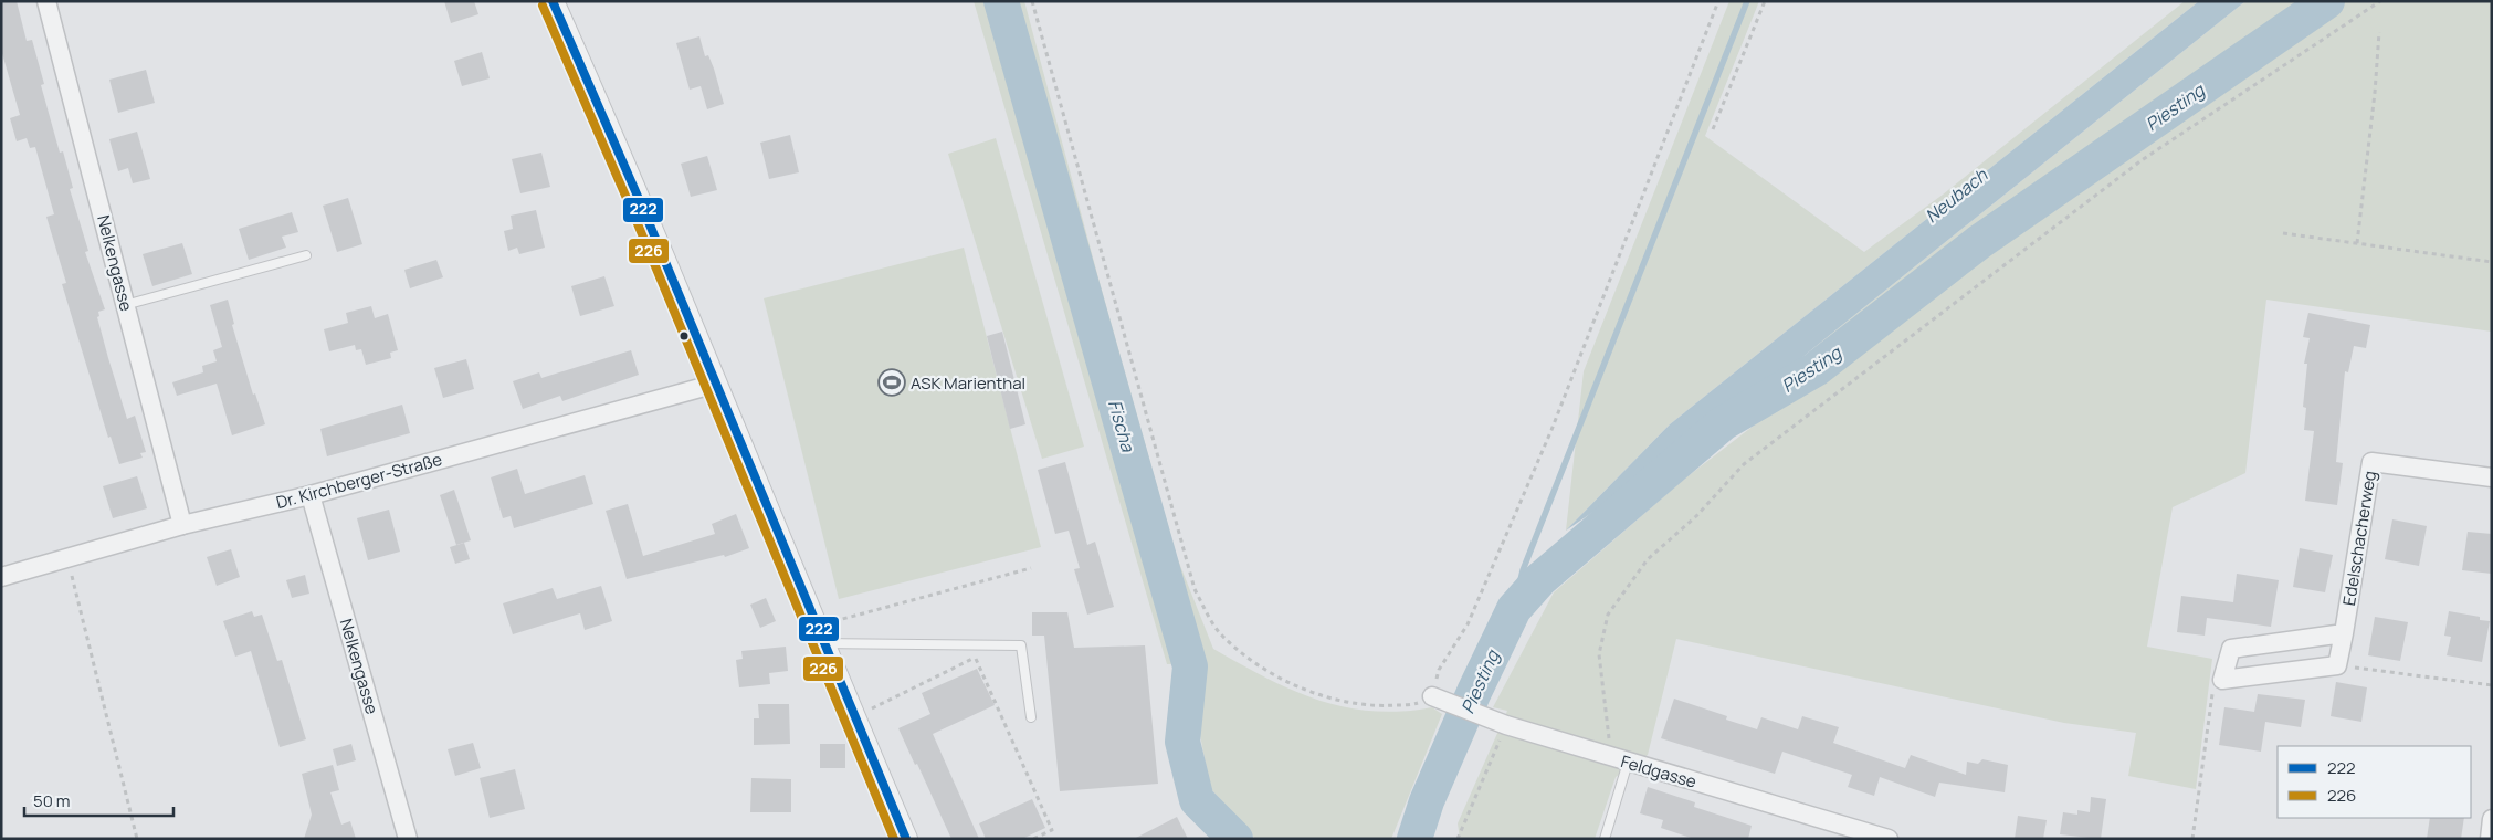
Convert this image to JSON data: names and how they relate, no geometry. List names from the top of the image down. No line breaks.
{"streets":{"street":["Nelkengasse","Dr. Kirchberger-Straße","Edelschacherweg","Feldgasse"]},"crossings":[["Nelkengasse","Dr. Kirchberger-Straße"]],"water":["Piesting","Neubach","Fischa"],"places":{"sports":["ASK Marienthal"]},"lines":["transit line 222","transit line 226"],"legend":["222","226"],"scale_bar":"50 m"}
